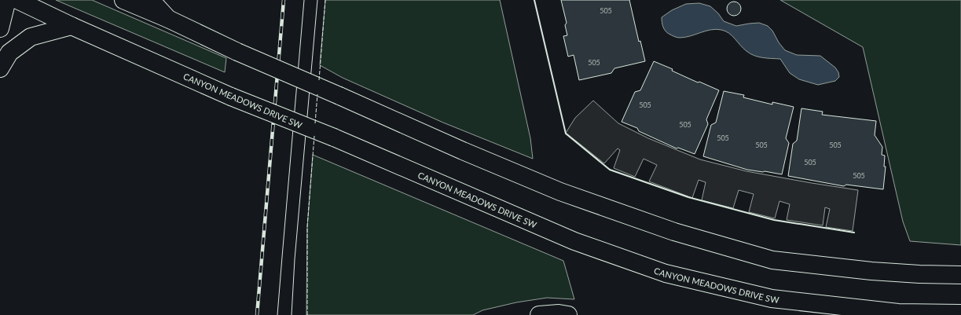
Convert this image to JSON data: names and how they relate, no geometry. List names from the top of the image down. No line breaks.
{"streets":{"main road":["CANYON MEADOWS DRIVE SW"]},"house_numbers":["505","505","505","505","505","505","505","505","505"]}
